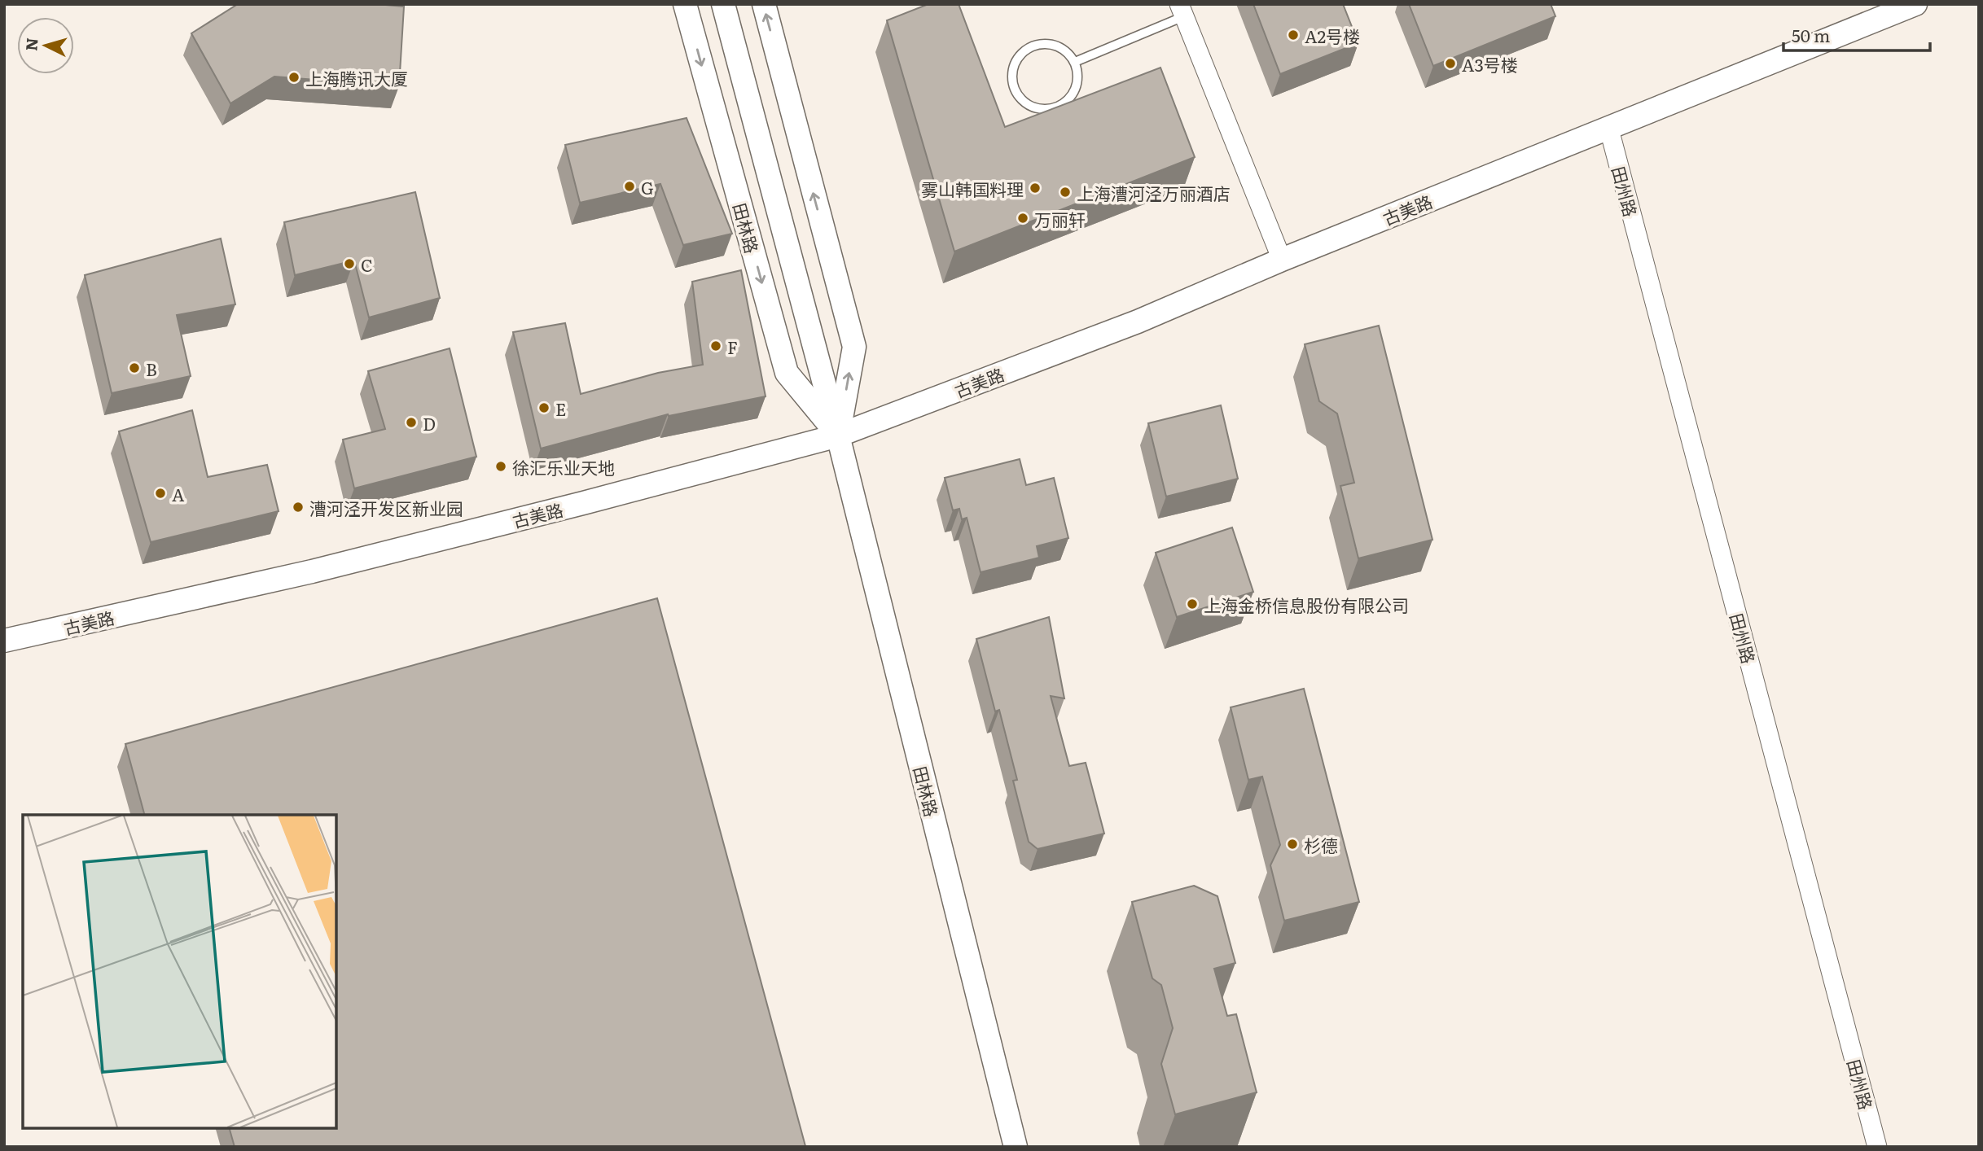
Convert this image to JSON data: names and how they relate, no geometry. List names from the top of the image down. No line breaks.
{"streets":{"street":["田州路","古美路","田林路"]},"crossings":[["田州路","古美路"],["古美路","田林路"]],"places":["A2号楼","A3号楼","上海腾讯大厦","G","雾山韩国料理","上海漕河泾万丽酒店","万丽轩","C","F","B","E","D","徐汇乐业天地","A","漕河泾开发区新业园","上海金桥信息股份有限公司","杉德"],"scale_bar":"50 m","north":"left"}
